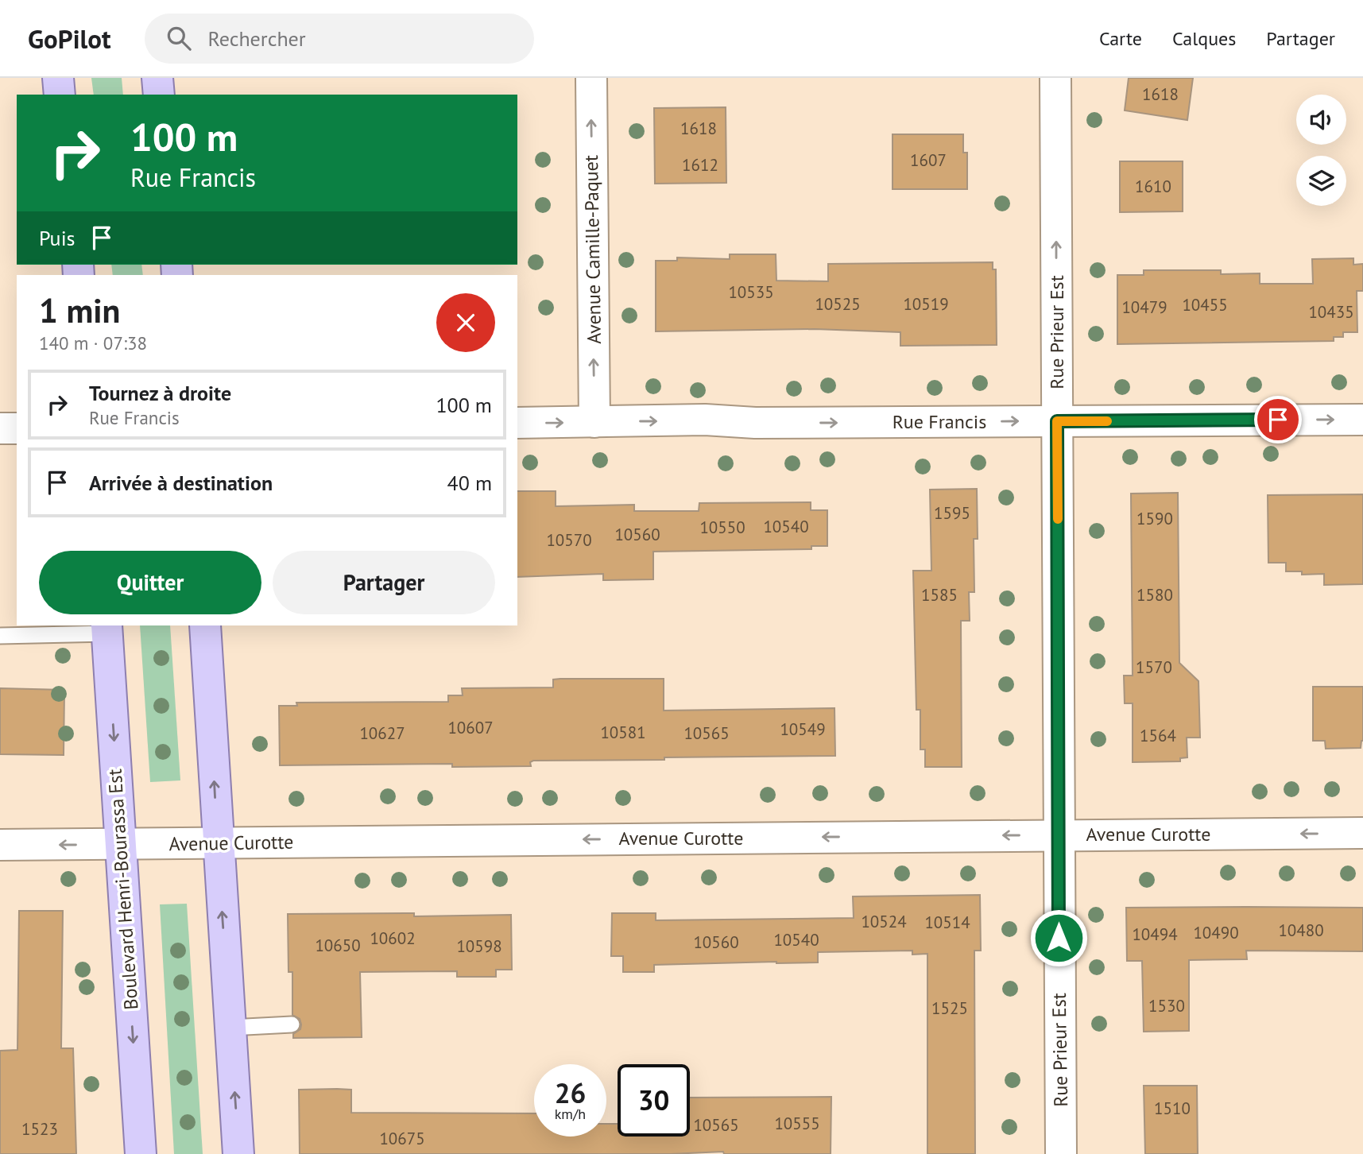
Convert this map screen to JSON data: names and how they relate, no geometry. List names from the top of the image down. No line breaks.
{"streets":{"main road":["Boulevard Henri-Bourassa Est"],"street":["Avenue Camille-Paquet","Rue Prieur Est","Rue Francis","Avenue Curotte"]},"crossings":[["Avenue Camille-Paquet","Rue Francis"],["Rue Prieur Est","Rue Francis"],["Rue Prieur Est","Avenue Curotte"],["Avenue Curotte","Boulevard Henri-Bourassa Est"]],"one_way":["Avenue Camille-Paquet","Rue Francis","Avenue Curotte"],"house_numbers":["1618","1618","1607","1612","1610","10535","10525","10519","10455","10479","10435","1595","1590","10540","10550","10560","10570","1585","1580","1570","10607","10549","10581","10627","10565","1564","10524","10514","10480","10490","10494","10602","10540","10560","10650","10598","1530","1525","1510","10555","10565","1523","10675"],"page":{"header":"GoPilot","search":"Rechercher","nav":["Carte","Calques","Partager"],"turn":["100 m","Rue Francis"],"then":"Puis","heading":["1 min","140 m · 07:38"],"list":[{"name":"Tournez à droite","note":"Rue Francis","value":"100 m"},{"name":"Arrivée à destination","value":"40 m"}],"buttons":["Quitter","Partager"],"speed":"26 km/h","limit":"30"}}
